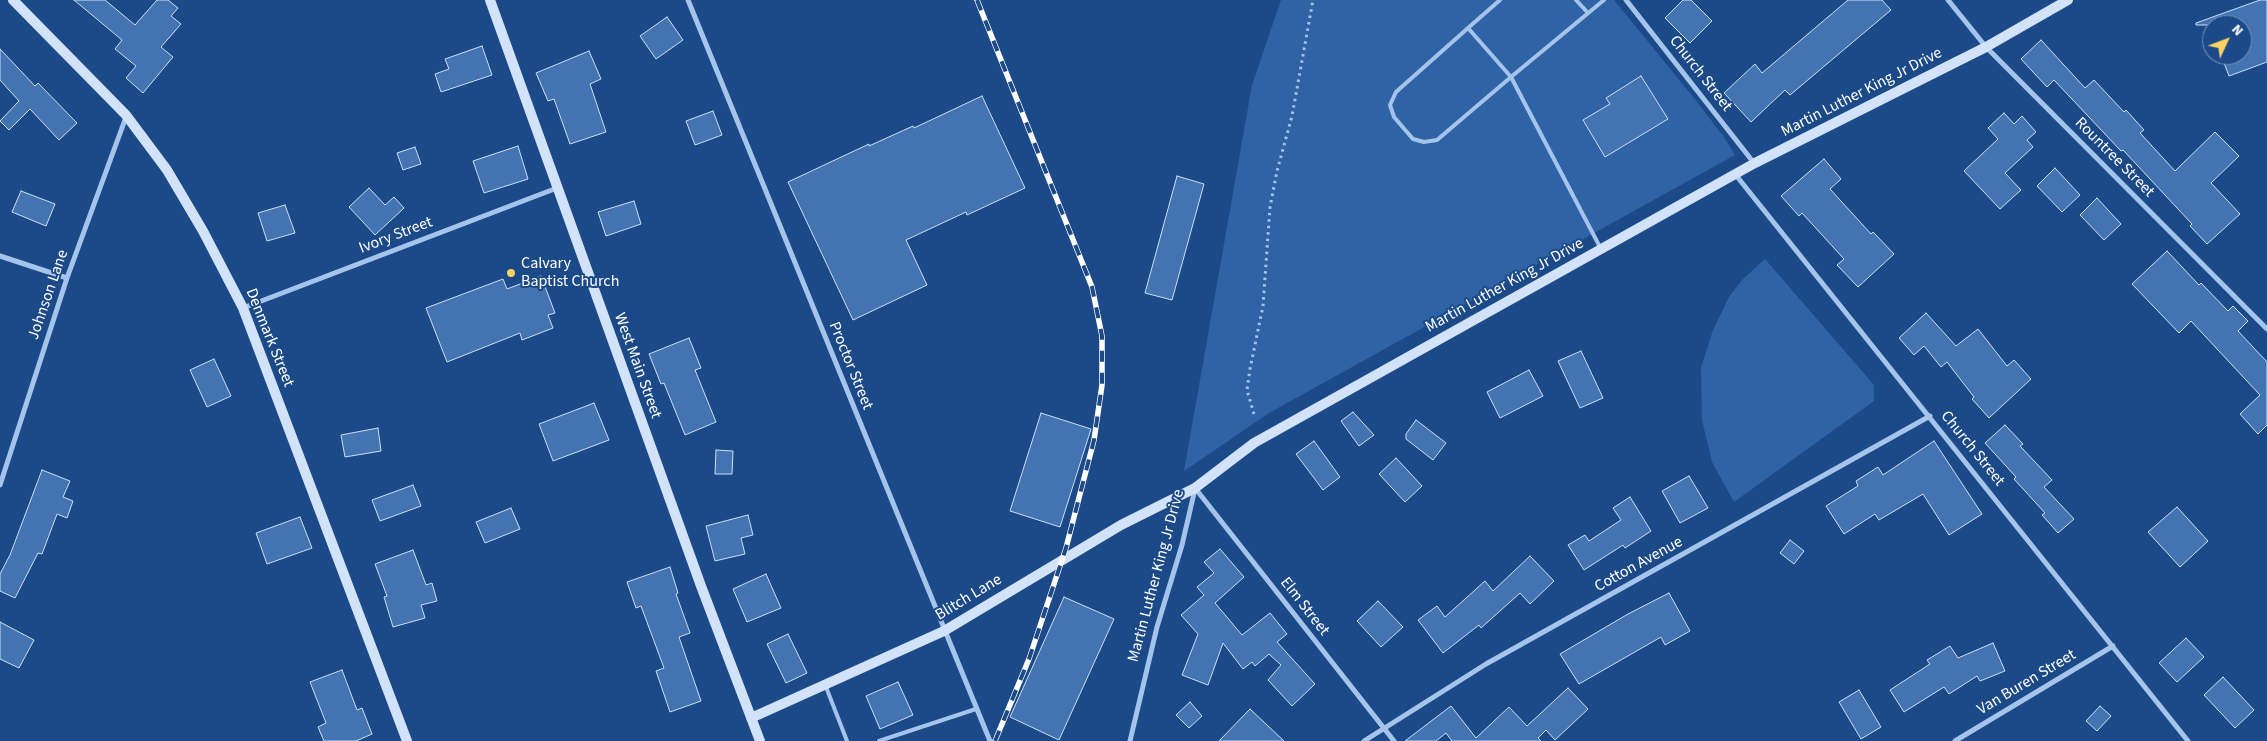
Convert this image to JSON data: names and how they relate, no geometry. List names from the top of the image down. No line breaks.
{"streets":{"street":["Church Street","Martin Luther King Jr Drive","Rountree Street","Ivory Street","Johnson Lane","Denmark Street","West Main Street","Proctor Street","Cotton Avenue","Blitch Lane","Elm Street","Van Buren Street"]},"crossings":[["Church Street","Martin Luther King Jr Drive"],["Church Street","Cotton Avenue"],["Church Street","Van Buren Street"],["Martin Luther King Jr Drive","Rountree Street"],["Martin Luther King Jr Drive","Blitch Lane"],["Martin Luther King Jr Drive","Elm Street"],["Ivory Street","Denmark Street"],["Ivory Street","West Main Street"],["Johnson Lane","Denmark Street"],["West Main Street","Blitch Lane"],["Proctor Street","Blitch Lane"],["Cotton Avenue","Elm Street"],["Blitch Lane","Elm Street"]],"places":["Calvary Baptist Church"],"north":"top right"}
